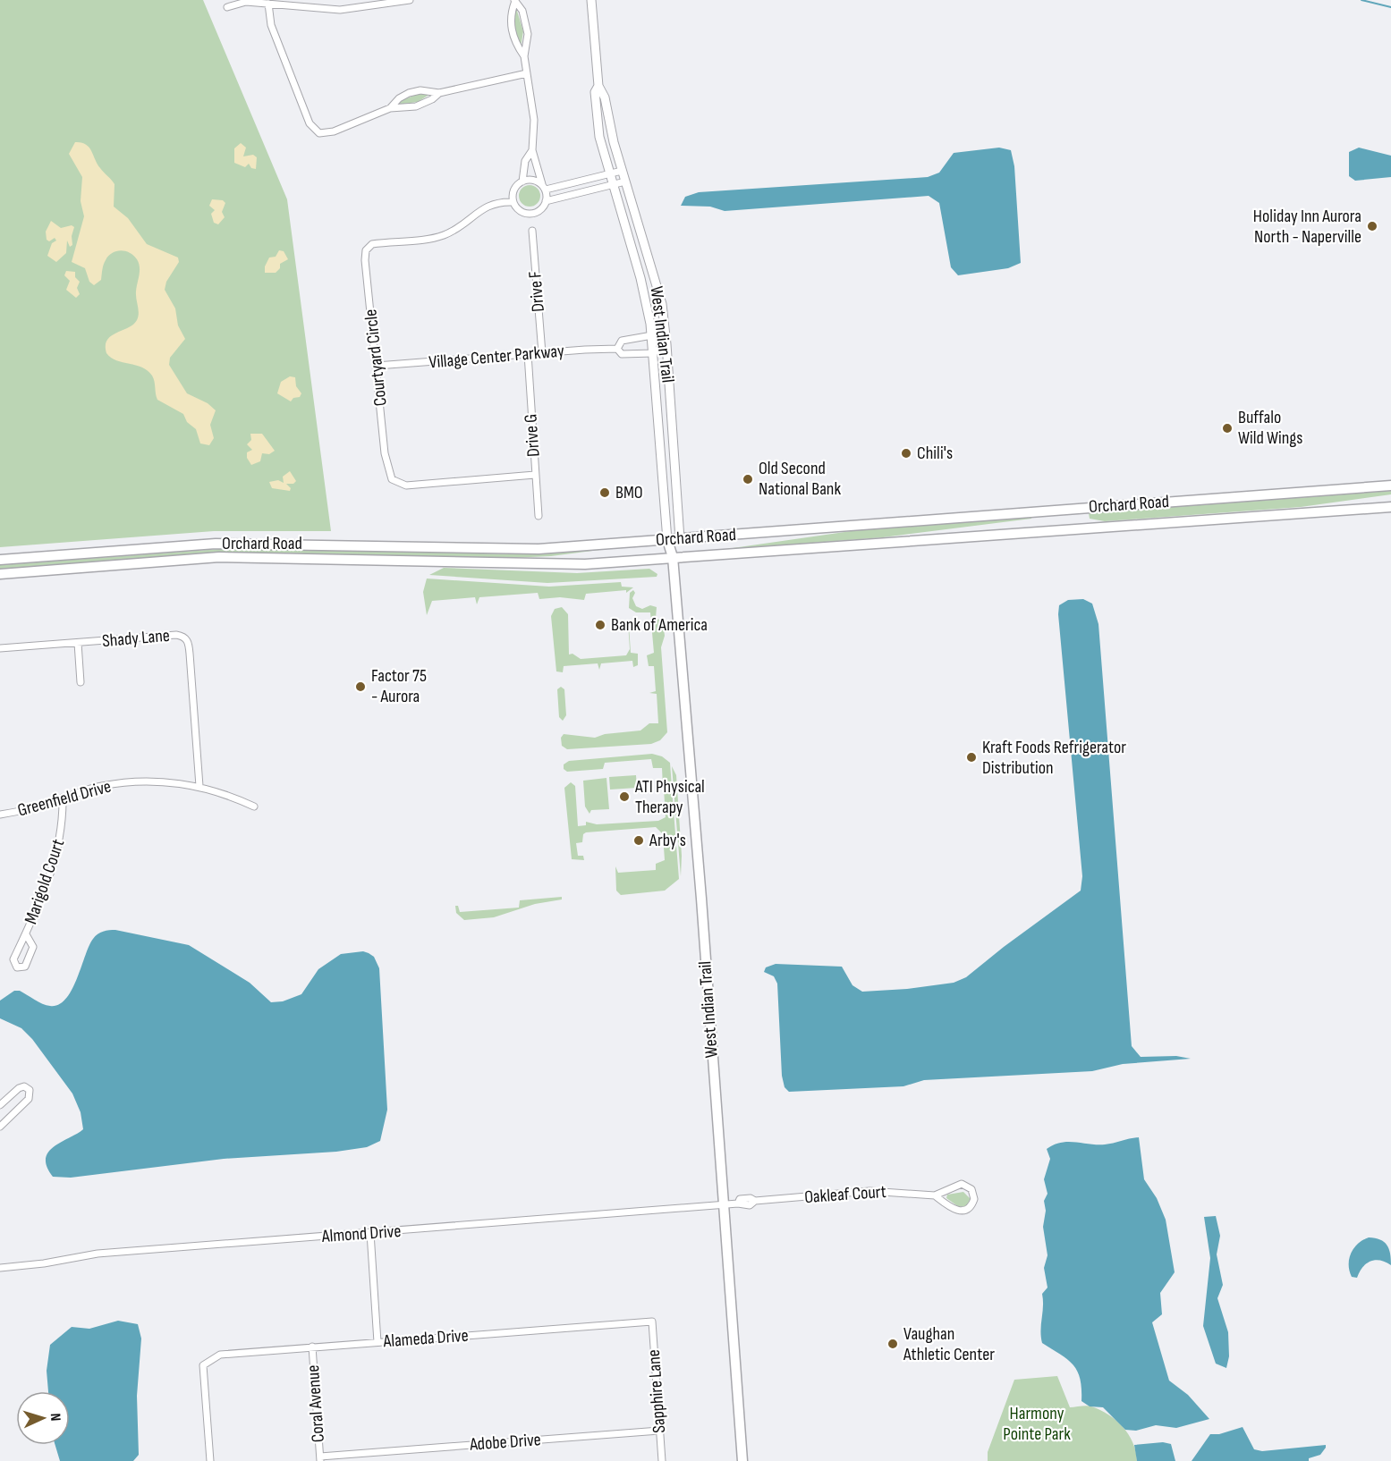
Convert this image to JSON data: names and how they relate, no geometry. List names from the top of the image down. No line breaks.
{"streets":{"main road":["West Indian Trail","Orchard Road"],"street":["Drive F","Village Center Parkway","Courtyard Circle","Drive G","Shady Lane","Greenfield Drive","Marigold Court","Oakleaf Court","Almond Drive","Alameda Drive","Sapphire Lane","Coral Avenue","Adobe Drive"]},"crossings":[["Drive F","Village Center Parkway"],["West Indian Trail","Village Center Parkway"],["West Indian Trail","Orchard Road"],["West Indian Trail","Oakleaf Court"],["West Indian Trail","Almond Drive"],["Village Center Parkway","Courtyard Circle"],["Village Center Parkway","Drive G"],["Courtyard Circle","Drive G"],["Shady Lane","Greenfield Drive"],["Greenfield Drive","Marigold Court"],["Oakleaf Court","Almond Drive"],["Alameda Drive","Sapphire Lane"],["Alameda Drive","Coral Avenue"],["Sapphire Lane","Adobe Drive"],["Coral Avenue","Adobe Drive"]],"parks":["Harmony Pointe Park"],"places":["Holiday Inn Aurora North - Naperville","Buffalo Wild Wings","Chili's","Old Second National Bank","BMO","Bank of America","Factor 75 - Aurora","Kraft Foods Refrigerator Distribution","ATI Physical Therapy","Arby's","Vaughan Athletic Center"],"north":"right"}
